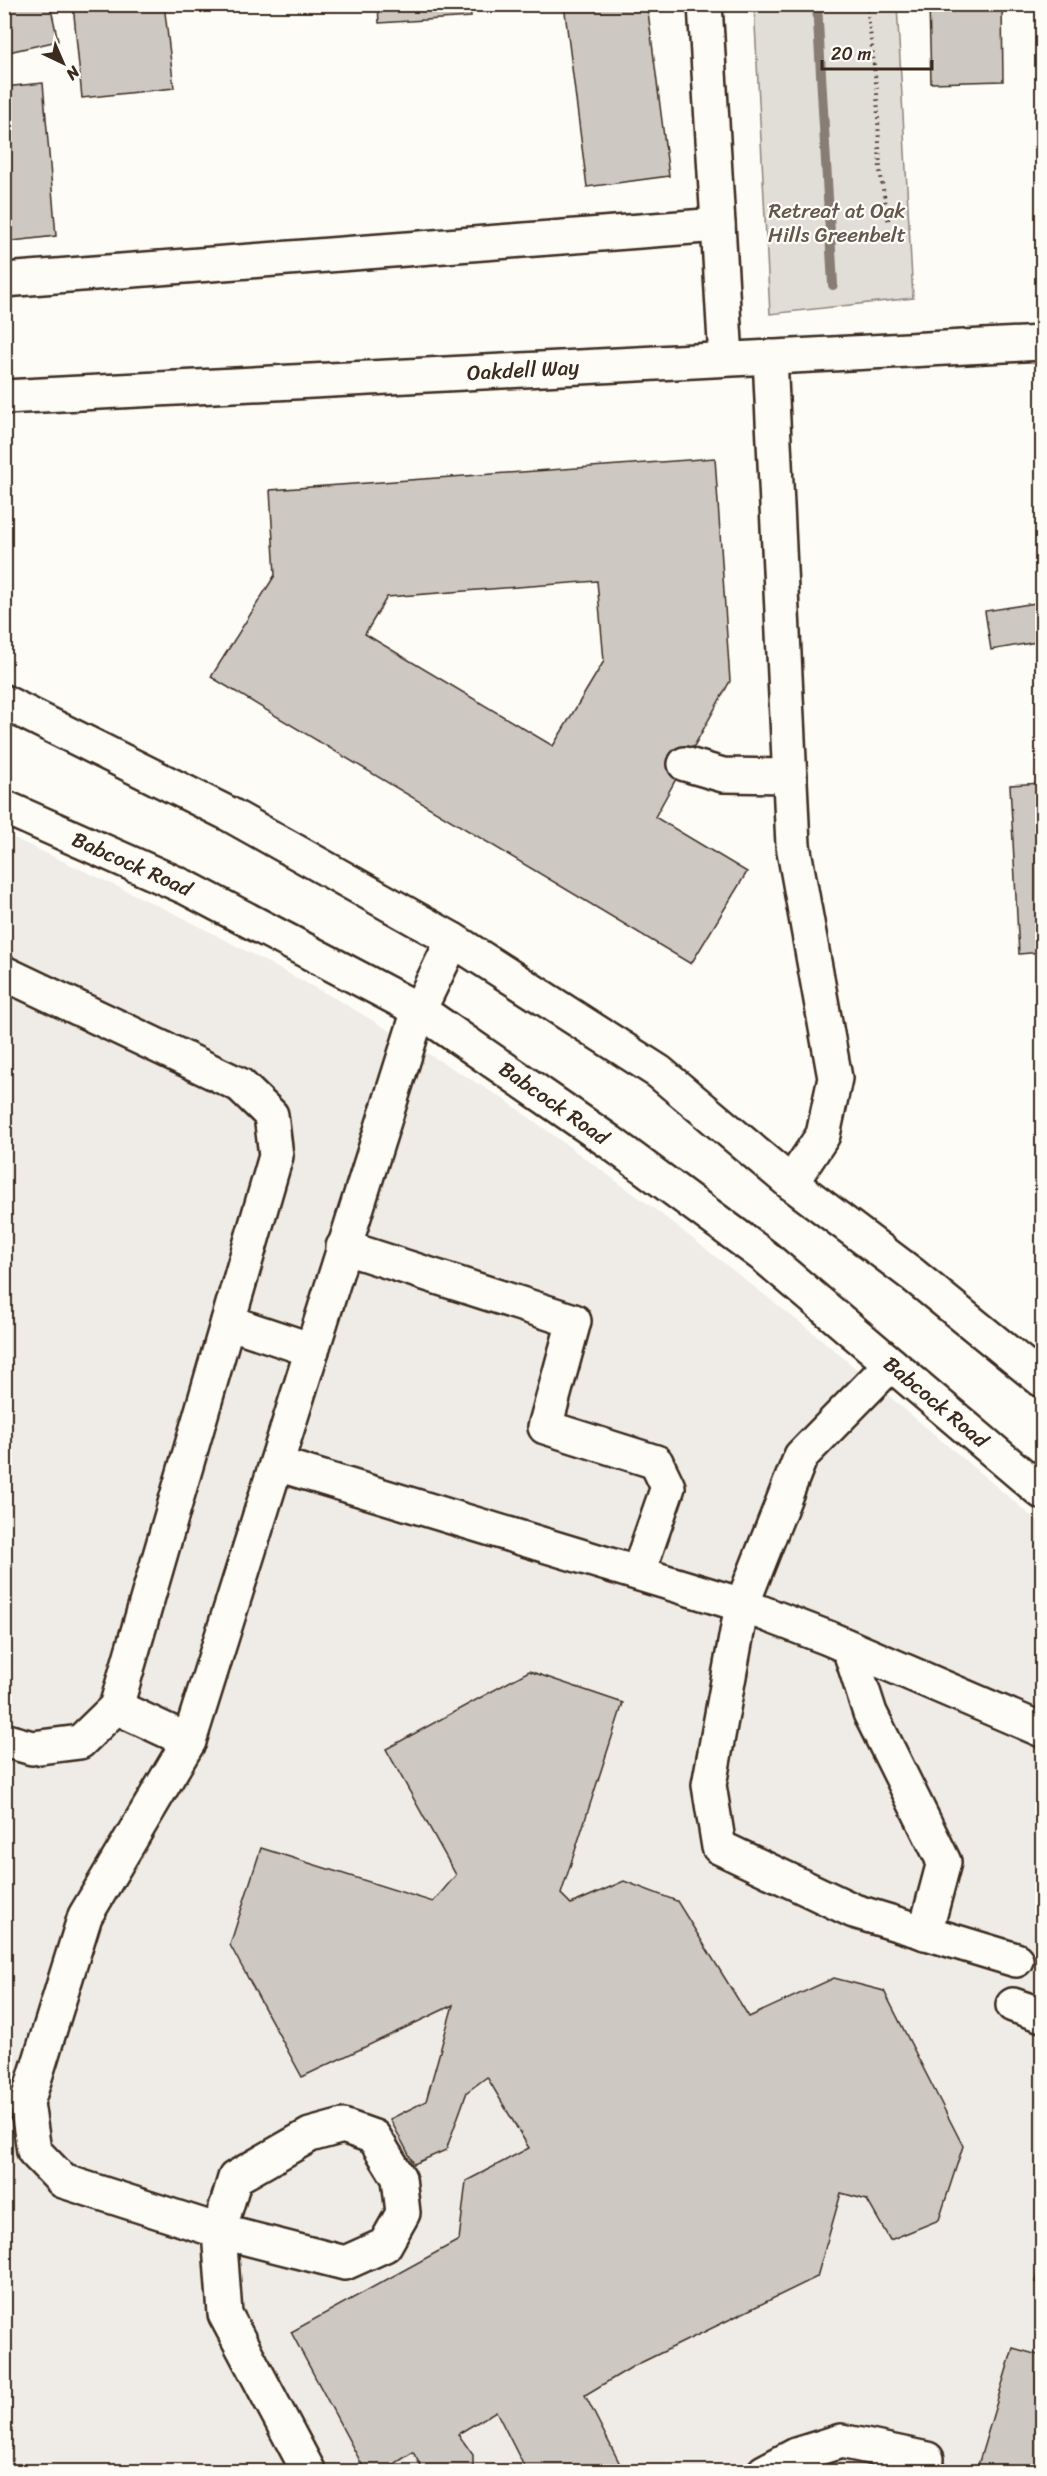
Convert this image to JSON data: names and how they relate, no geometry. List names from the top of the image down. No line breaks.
{"streets":{"main road":["Oakdell Way","Babcock Road"]},"parks":["Retreat at Oak Hills Greenbelt"],"scale_bar":"20 m","north":"bottom right"}
